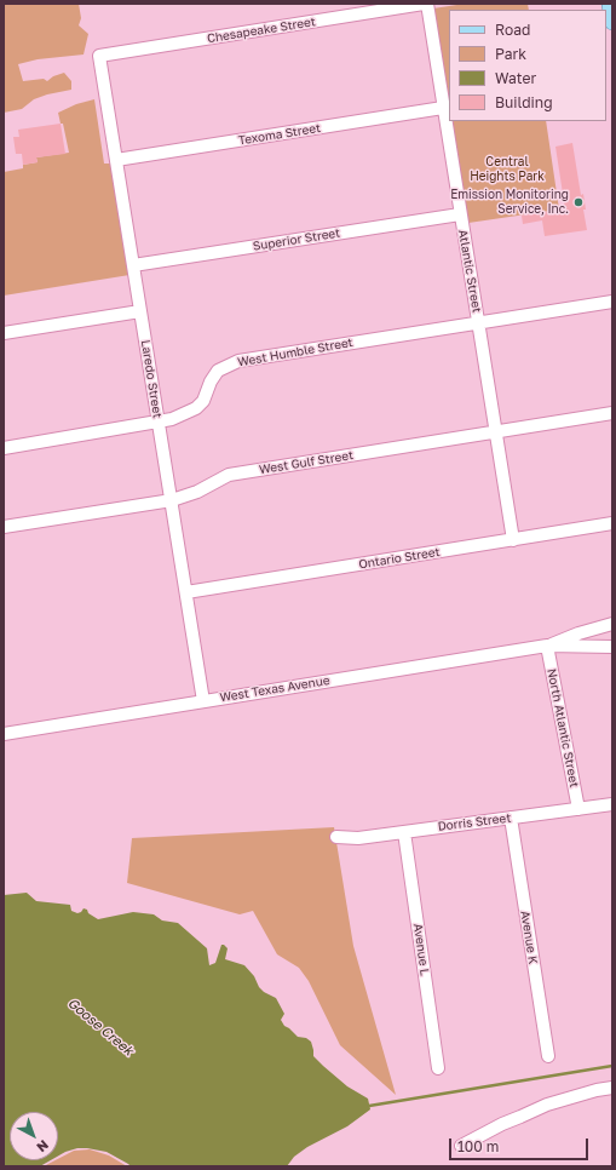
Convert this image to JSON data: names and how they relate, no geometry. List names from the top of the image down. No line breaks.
{"streets":{"street":["Chesapeake Street","Texoma Street","Superior Street","Atlantic Street","West Humble Street","Laredo Street","West Gulf Street","Ontario Street","West Texas Avenue","North Atlantic Street","Dorris Street","Avenue K","Avenue L"]},"crossings":[["Chesapeake Street","Atlantic Street"],["Chesapeake Street","Laredo Street"],["Texoma Street","Atlantic Street"],["Texoma Street","Laredo Street"],["Superior Street","Atlantic Street"],["Superior Street","Laredo Street"],["Atlantic Street","West Humble Street"],["Atlantic Street","West Gulf Street"],["Atlantic Street","Ontario Street"],["West Humble Street","Laredo Street"],["Laredo Street","West Gulf Street"],["Laredo Street","Ontario Street"],["Laredo Street","West Texas Avenue"],["West Texas Avenue","North Atlantic Street"],["North Atlantic Street","Dorris Street"],["Dorris Street","Avenue K"],["Dorris Street","Avenue L"]],"water":["Goose Creek"],"parks":["Central Heights Park"],"places":["Emission Monitoring Service, Inc."],"legend":["Road","Park","Water","Building"],"scale_bar":"100 m","north":"bottom right"}
